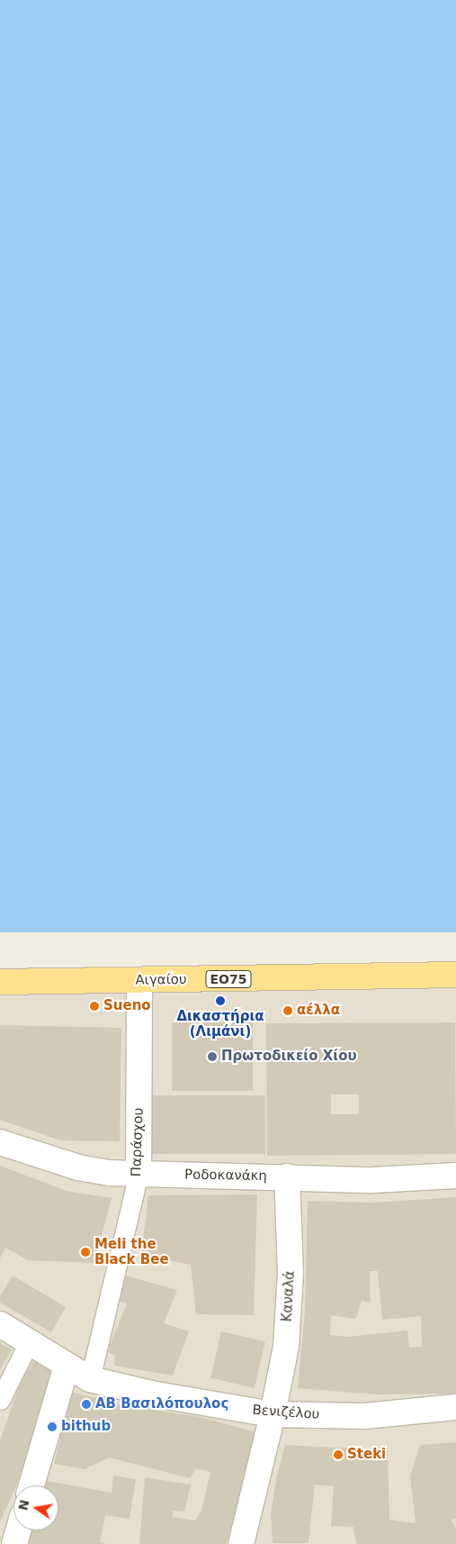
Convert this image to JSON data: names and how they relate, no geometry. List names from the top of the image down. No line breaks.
{"streets":{"main road":["ΕΟ75","Αιγαίου"],"street":["Παράσχου","Ροδοκανάκη","Καναλά","Βενιζέλου"]},"crossings":[["Αιγαίου","Παράσχου"],["Παράσχου","Ροδοκανάκη"],["Παράσχου","Βενιζέλου"],["Ροδοκανάκη","Καναλά"],["Καναλά","Βενιζέλου"]],"places":["Δικαστήρια (Λιμάνι)","Sueno","αέλλα","Πρωτοδικείο Χίου","Meli the Black Bee","ΑΒ Βασιλόπουλος","bithub","Steki"],"north":"left"}
